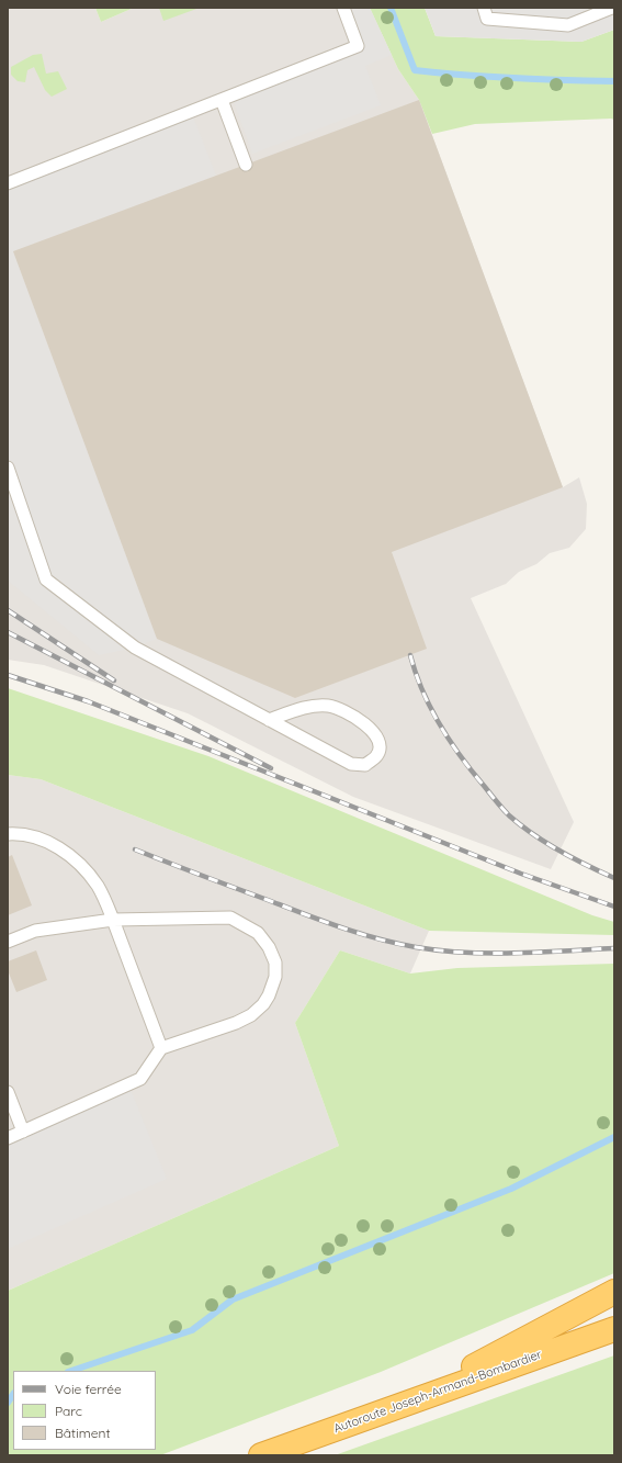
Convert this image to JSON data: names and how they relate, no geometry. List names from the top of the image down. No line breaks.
{"streets":{"highway":["Autoroute Joseph-Armand-Bombardier"]},"legend":["Voie ferrée","Parc","Bâtiment"]}
